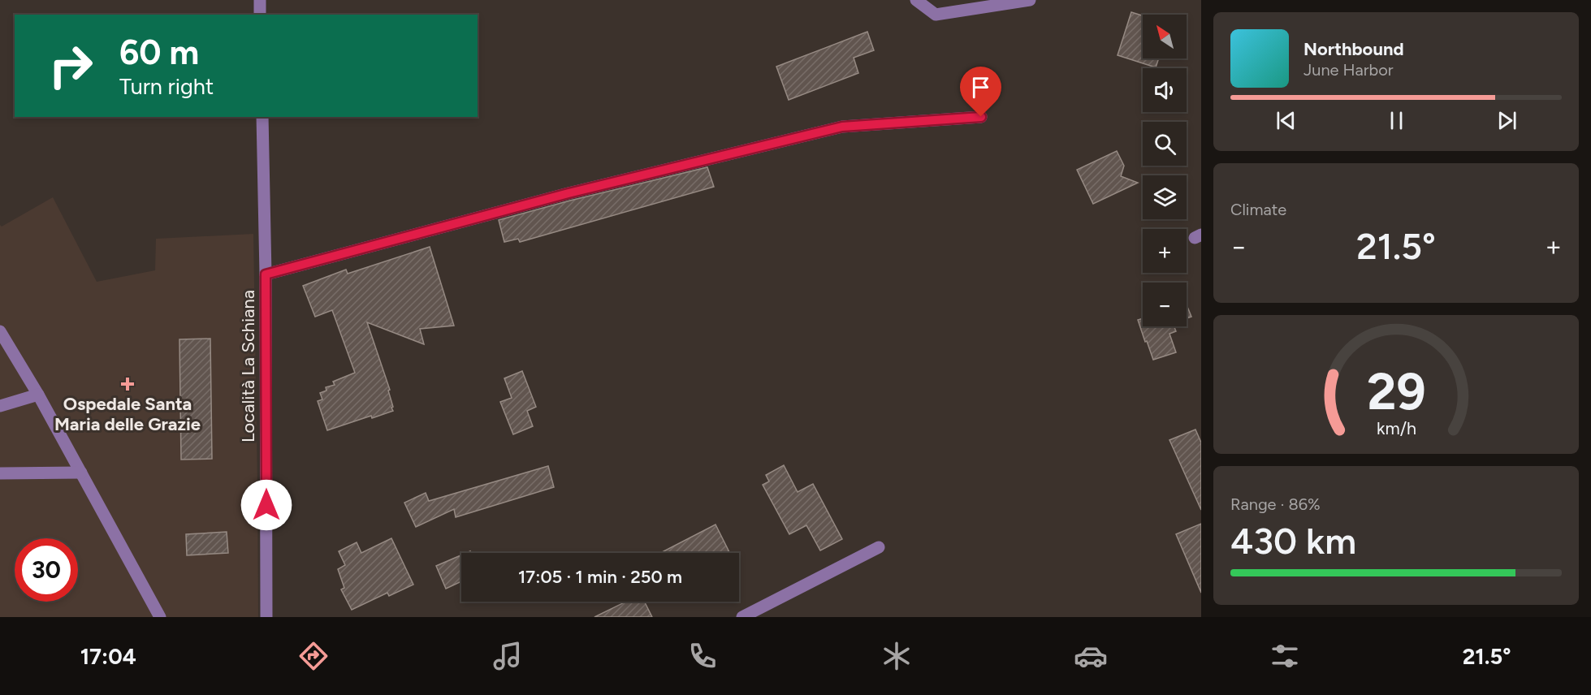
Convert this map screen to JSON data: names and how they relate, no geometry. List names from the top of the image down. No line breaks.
{"streets":{"street":["Località La Schiana"]},"places":{"health":["Ospedale Santa Maria delle Grazie"]},"north":"top left","page":{"map_buttons":["+","−"],"turn":["60 m","Turn right"],"song":["Northbound","June Harbor"],"tile":["Climate",["Range · 86%","430 km"]],"heat":["−","21.5°","+"],"limit":"30","trip":"17:05 · 1 min · 250 m","tabs":["17:04","21.5°"],"gauge":["29","km/h"]}}
